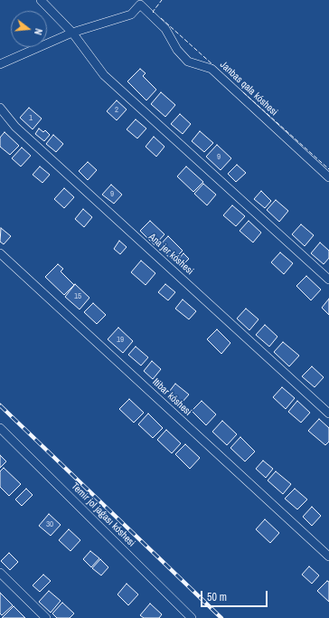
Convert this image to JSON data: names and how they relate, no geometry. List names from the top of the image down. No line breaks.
{"streets":{"street":["Janbas qala kóshesi","Ana jer kóshesi","Itibar kóshesi","Temir jol jaǵası kóshesi"]},"house_numbers":["2","1","9","9","15","19","30"],"scale_bar":"50 m","north":"right"}
